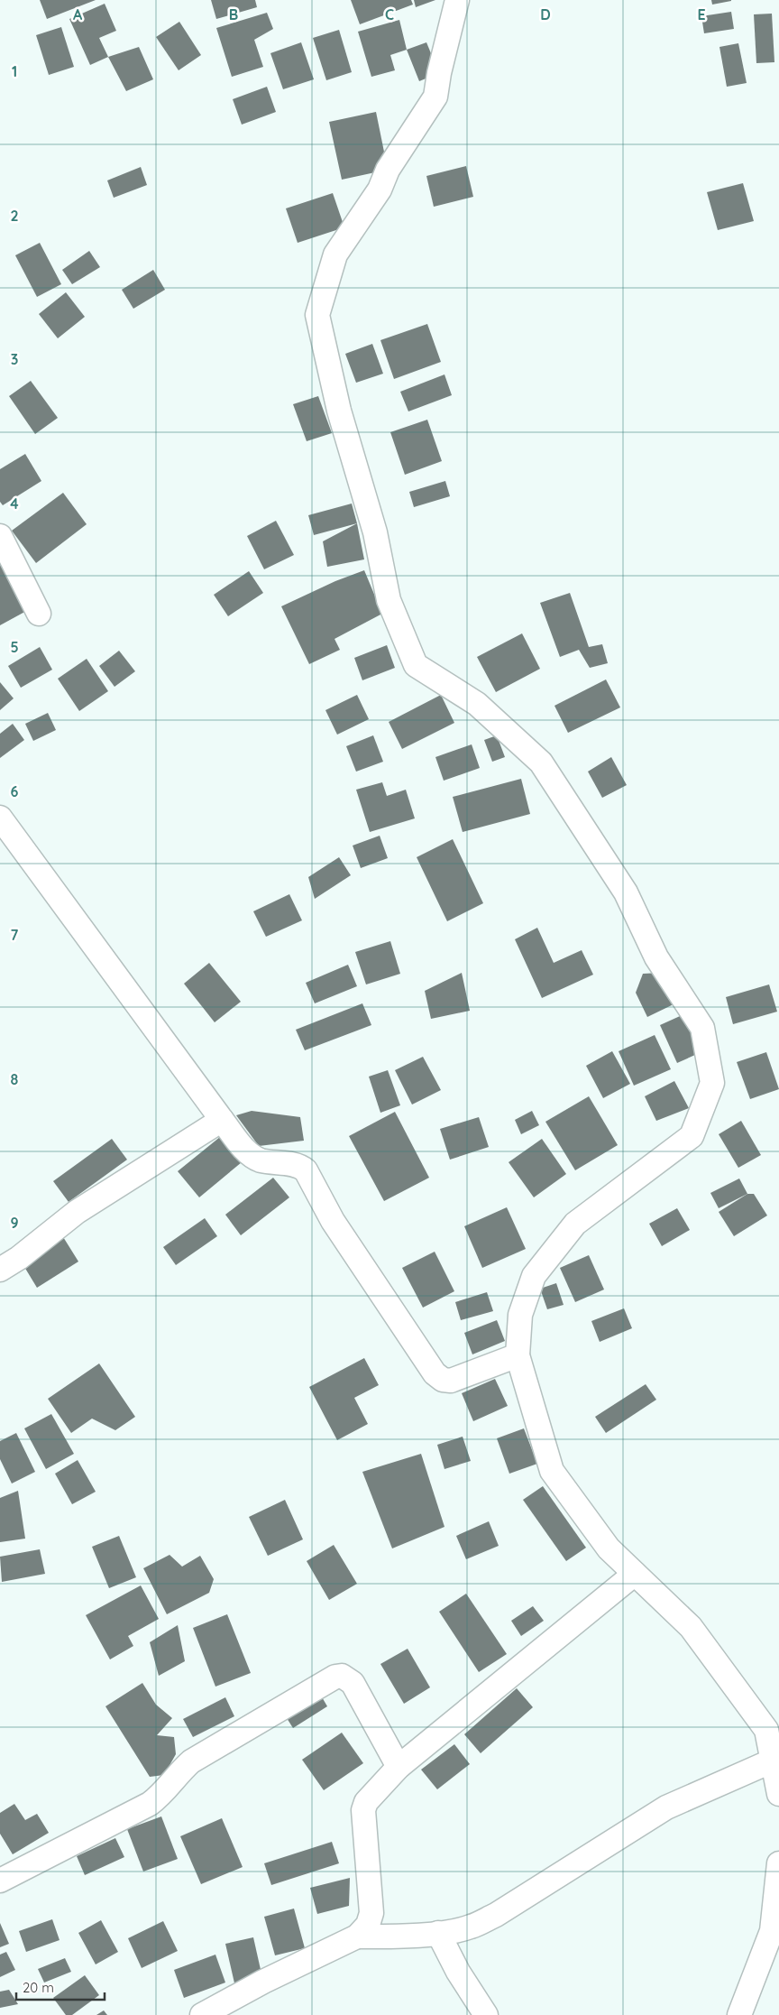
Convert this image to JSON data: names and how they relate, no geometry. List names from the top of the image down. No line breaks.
{"scale_bar":"20 m","grid":{"columns":["A","B","C","D","E"],"rows":["1","2","3","4","5","6","7","8","9"]}}
